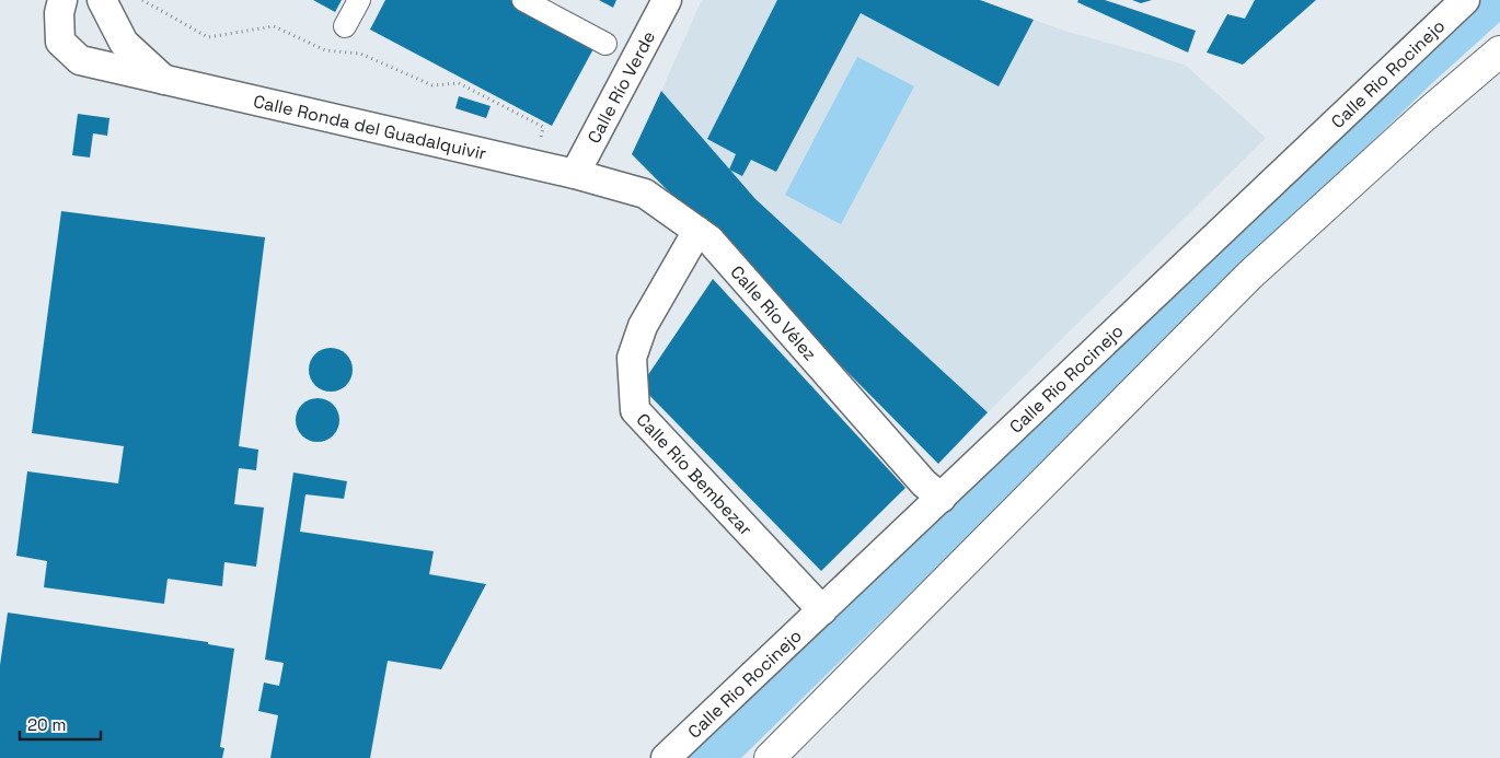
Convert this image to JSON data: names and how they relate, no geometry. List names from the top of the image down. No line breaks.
{"streets":{"street":["Calle Rio Rocinejo","Calle Río Verde","Calle Ronda del Guadalquivir","Calle Río Vélez","Calle Río Bembezar"]},"crossings":[["Calle Rio Rocinejo","Calle Río Vélez"],["Calle Rio Rocinejo","Calle Río Bembezar"],["Calle Río Verde","Calle Ronda del Guadalquivir"],["Calle Río Verde","Calle Río Vélez"],["Calle Ronda del Guadalquivir","Calle Río Vélez"],["Calle Río Vélez","Calle Río Bembezar"]],"scale_bar":"20 m"}
